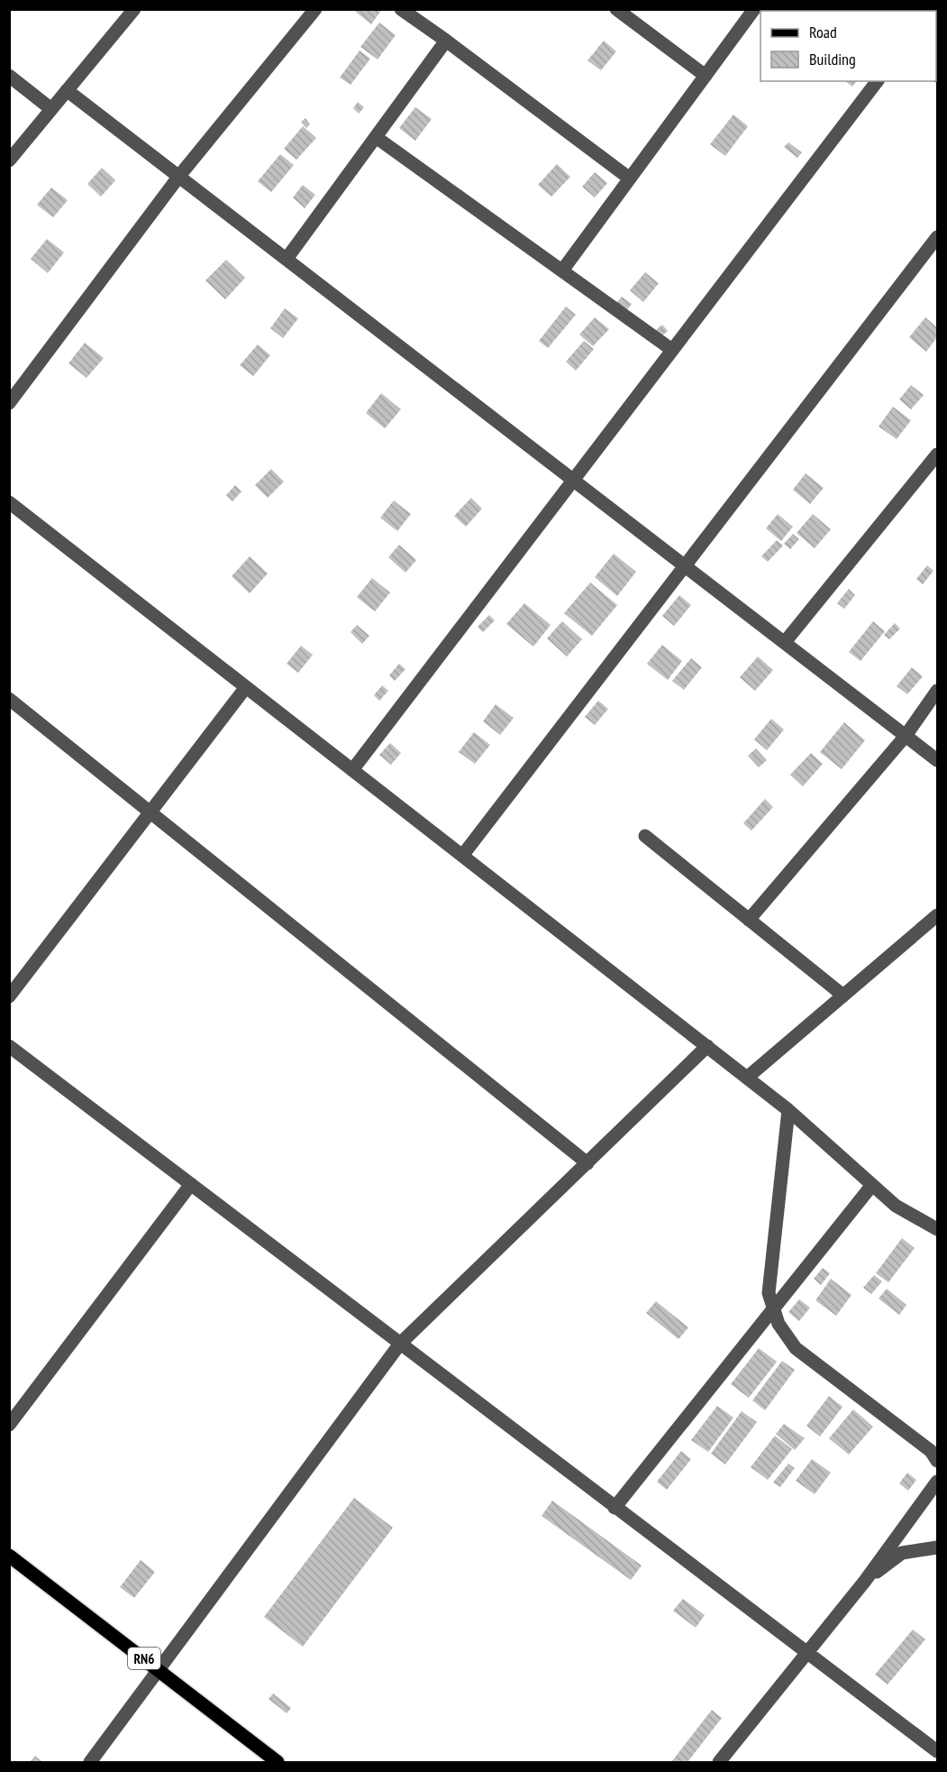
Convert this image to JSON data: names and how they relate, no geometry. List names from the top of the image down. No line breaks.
{"streets":{"main road":["RN6"]},"legend":["Road","Building"]}
